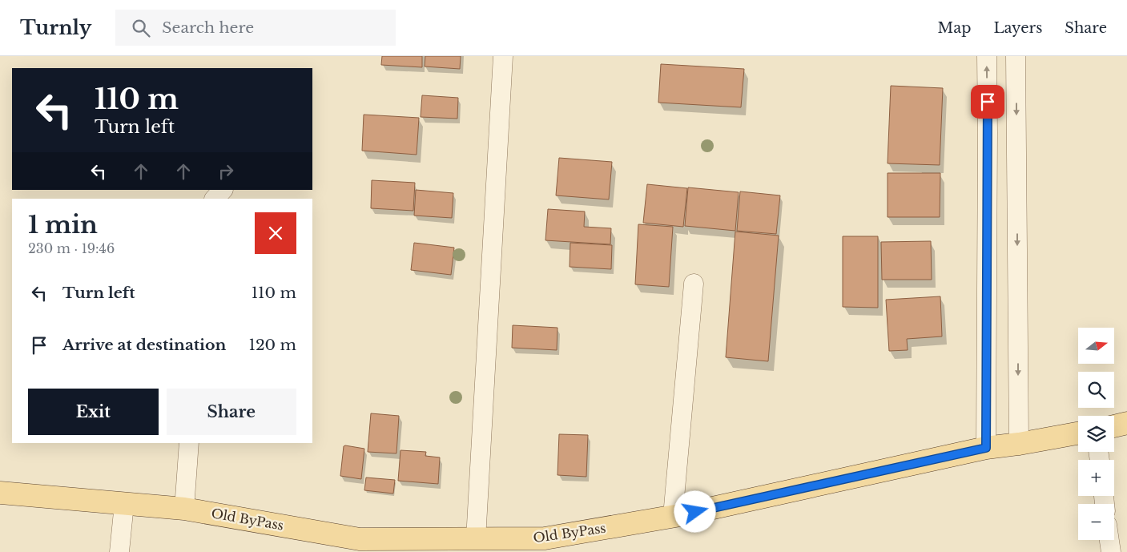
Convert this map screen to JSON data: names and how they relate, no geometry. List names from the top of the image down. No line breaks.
{"streets":{"main road":["Old ByPass"]},"north":"right","page":{"header":"Turnly","search":"Search here","nav":["Map","Layers","Share"],"turn":["110 m","Turn left"],"heading":["1 min","230 m · 19:46"],"list":[{"name":"Turn left","value":"110 m"},{"name":"Arrive at destination","value":"120 m"}],"map_buttons":["+","−"],"buttons":["Exit","Share"]}}
